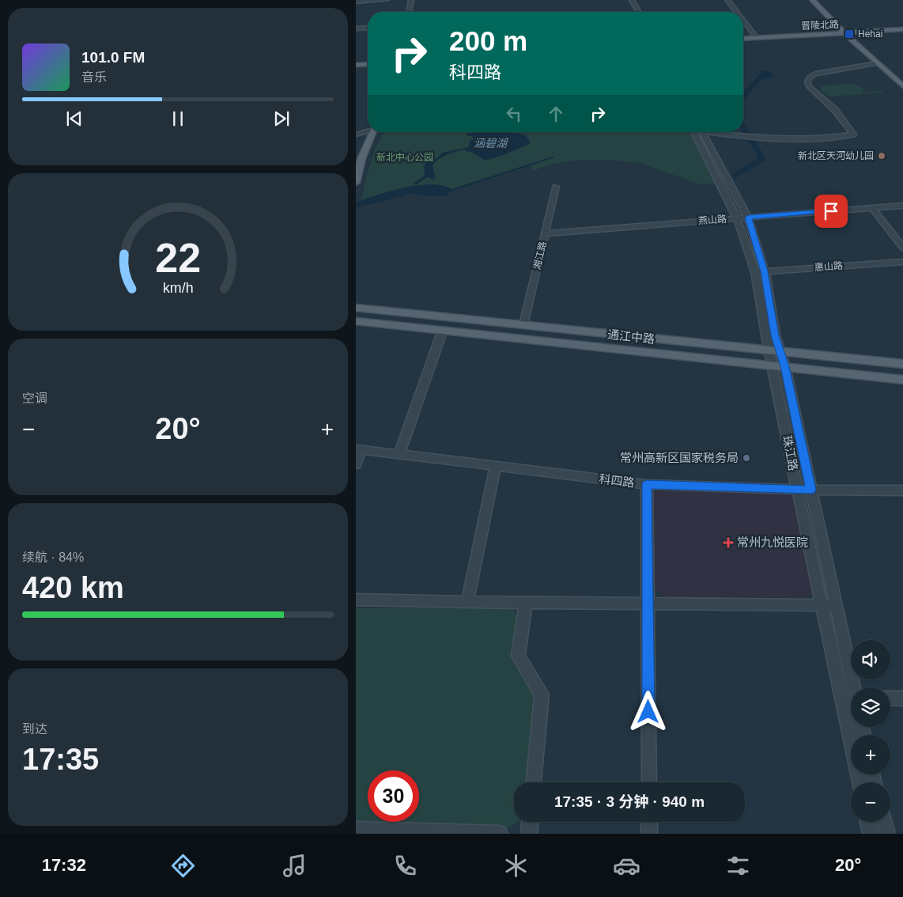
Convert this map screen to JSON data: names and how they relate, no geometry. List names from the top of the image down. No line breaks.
{"streets":{"main road":["晋陵北路","通江中路"],"street":["燕山路","湘江路","惠山路","珠江路","科四路"]},"crossings":[["燕山路","湘江路"],["燕山路","珠江路"],["湘江路","通江中路"],["惠山路","珠江路"],["通江中路","珠江路"],["珠江路","科四路"]],"water":["涵碧湖"],"parks":["新北中心公园"],"places":{"transit":["Hehai"],"other":["新北区天河幼儿园","常州高新区国家税务局"],"health":["常州九悦医院"]},"page":{"turn":["200 m","科四路"],"song":["101.0 FM","音乐"],"tile":["空调",["续航 · 84%","420 km"],["到达","17:35"]],"heat":["−","20°","+"],"map_buttons":["+","−"],"limit":"30","trip":"17:35 · 3 分钟 · 940 m","tabs":["17:32","20°"],"gauge":["22","km/h"]}}
